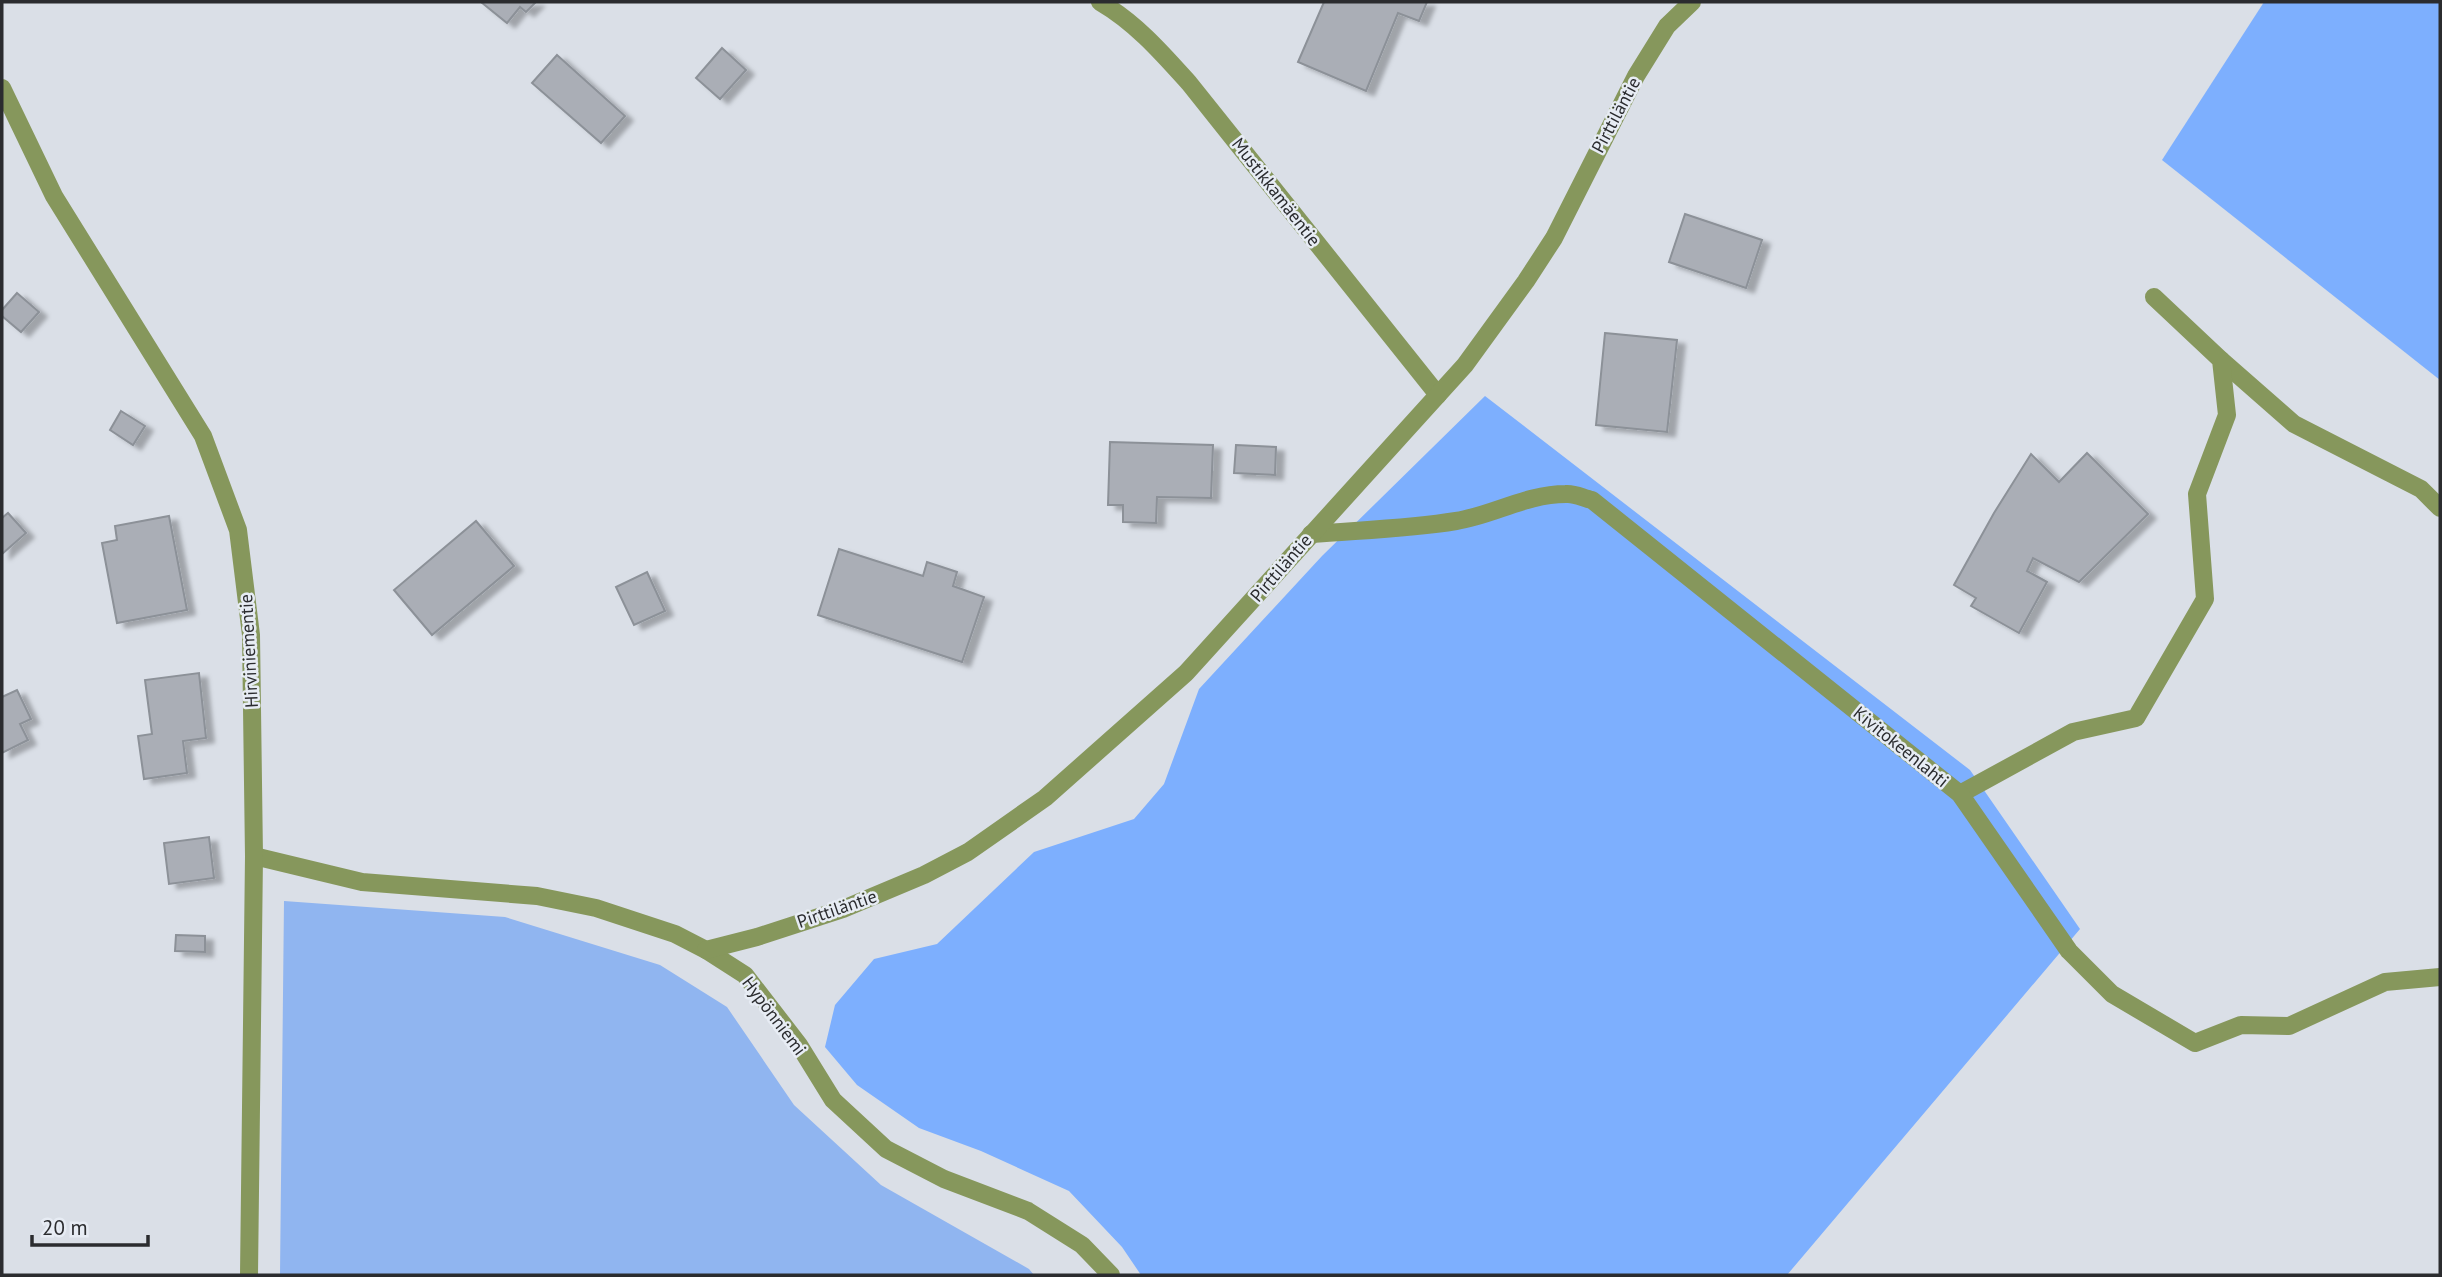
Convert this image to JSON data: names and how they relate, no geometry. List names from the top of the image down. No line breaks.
{"streets":{"street":["Pirttiläntie","Mustikkamäentie","Hirviniementie","Kivitokeenlahti","Hypönniemi"]},"crossings":[["Pirttiläntie","Mustikkamäentie"],["Pirttiläntie","Kivitokeenlahti"],["Pirttiläntie","Hypönniemi"],["Hirviniementie","Hypönniemi"]],"scale_bar":"20 m"}
